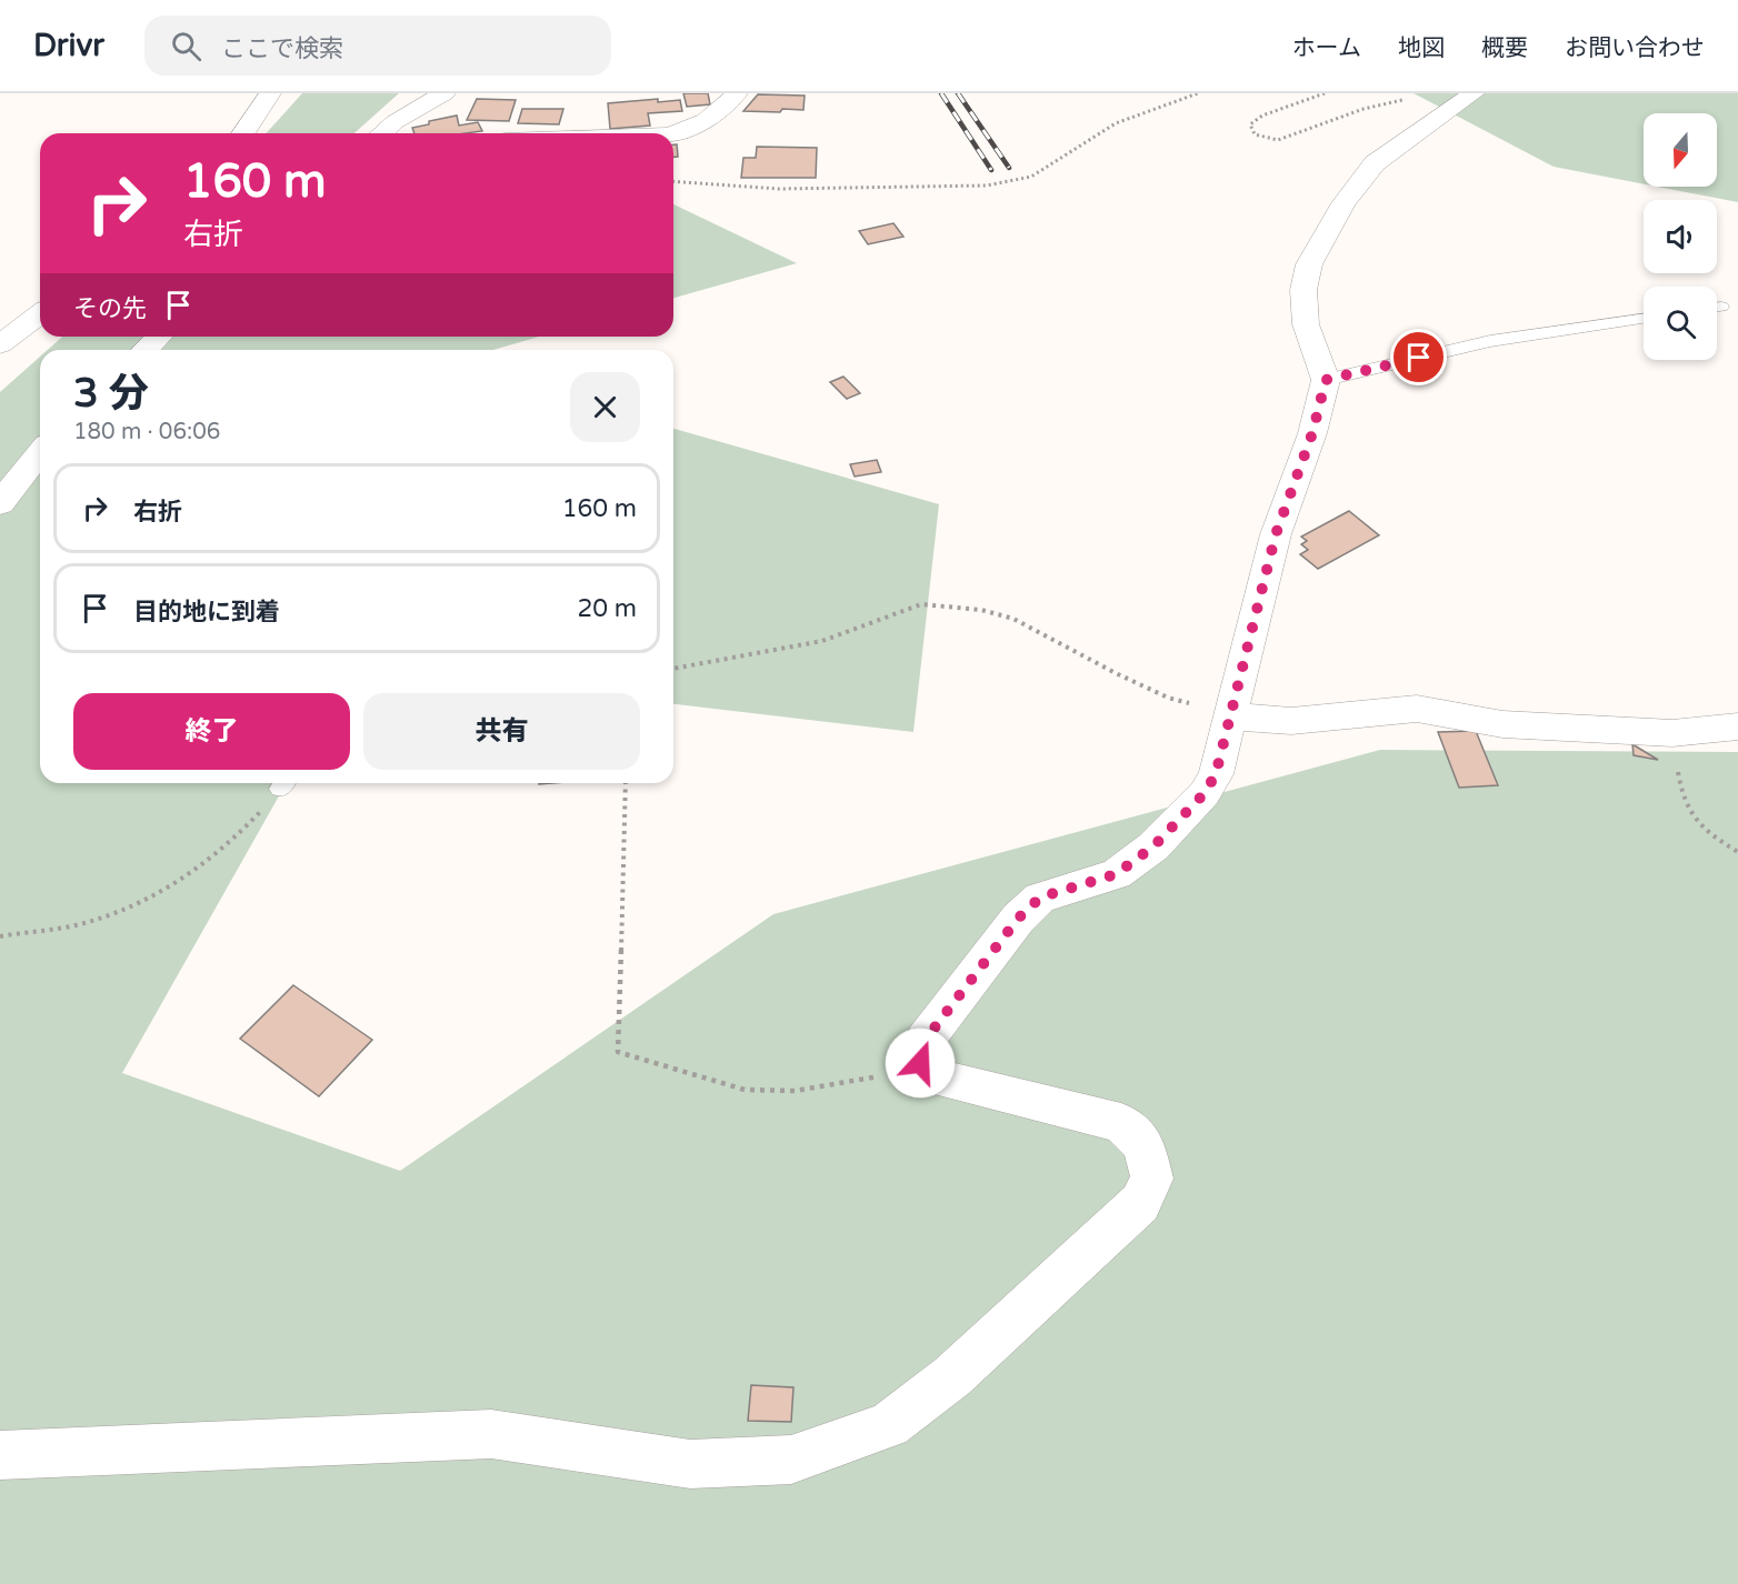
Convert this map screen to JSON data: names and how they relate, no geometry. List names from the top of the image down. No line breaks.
{"north":"bottom","page":{"header":"Drivr","search":"ここで検索","nav":["ホーム","地図","概要","お問い合わせ"],"turn":["160 m","右折"],"then":"その先","heading":["3 分","180 m · 06:06"],"list":[{"name":"右折","value":"160 m"},{"name":"目的地に到着","value":"20 m"}],"buttons":["終了","共有"]}}
